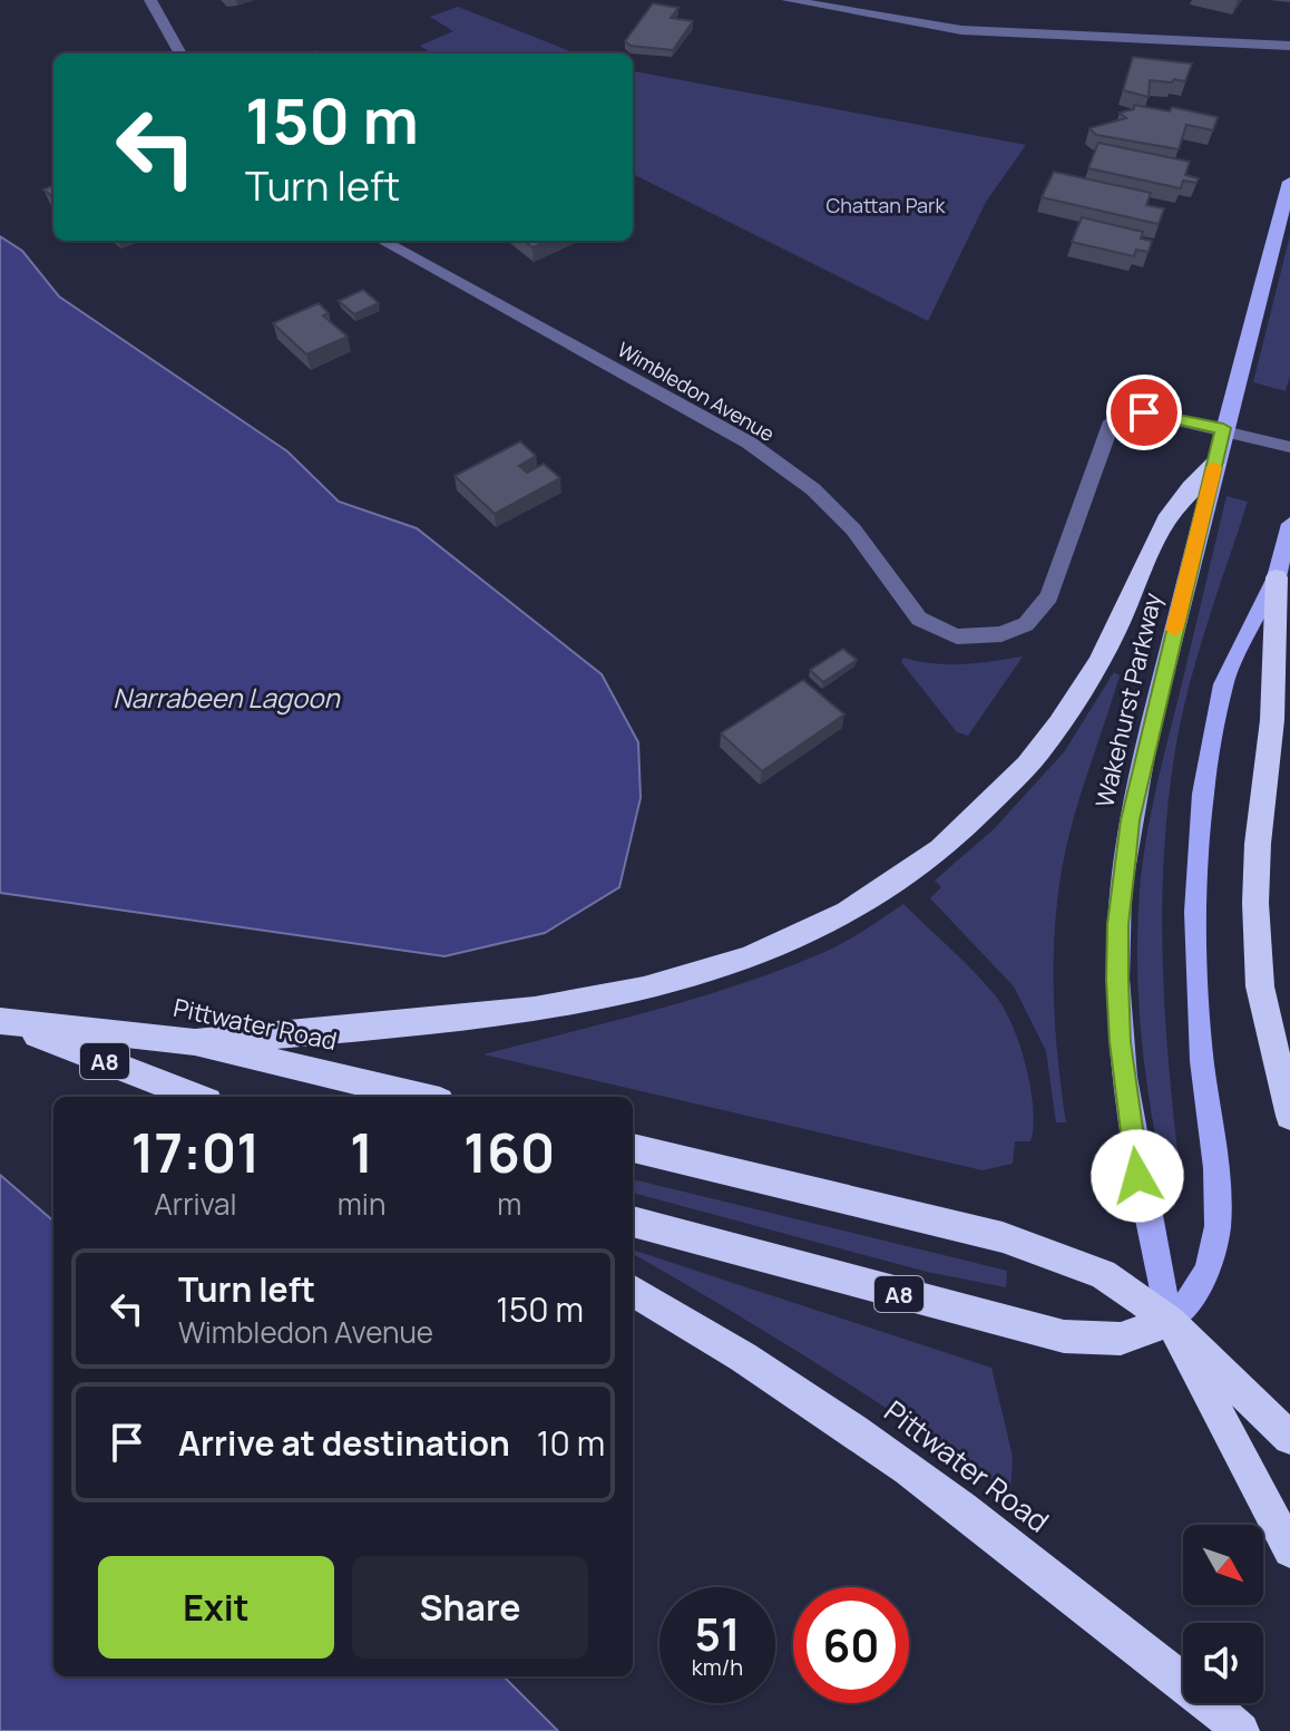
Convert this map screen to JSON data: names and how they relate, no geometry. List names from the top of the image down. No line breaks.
{"streets":{"highway":["Pittwater Road","A8"],"main road":["Wakehurst Parkway"],"street":["Wimbledon Avenue"]},"crossings":[["Wimbledon Avenue","Wakehurst Parkway"],["Wakehurst Parkway","A8"]],"water":["Narrabeen Lagoon"],"parks":["Chattan Park"],"north":"bottom right","page":{"turn":["150 m","Turn left"],"eta":["17:01","Arrival","1","min","160","m"],"list":[{"name":"Turn left","note":"Wimbledon Avenue","value":"150 m"},{"name":"Arrive at destination","value":"10 m"}],"buttons":["Exit","Share"],"speed":"51 km/h","limit":"60"}}
